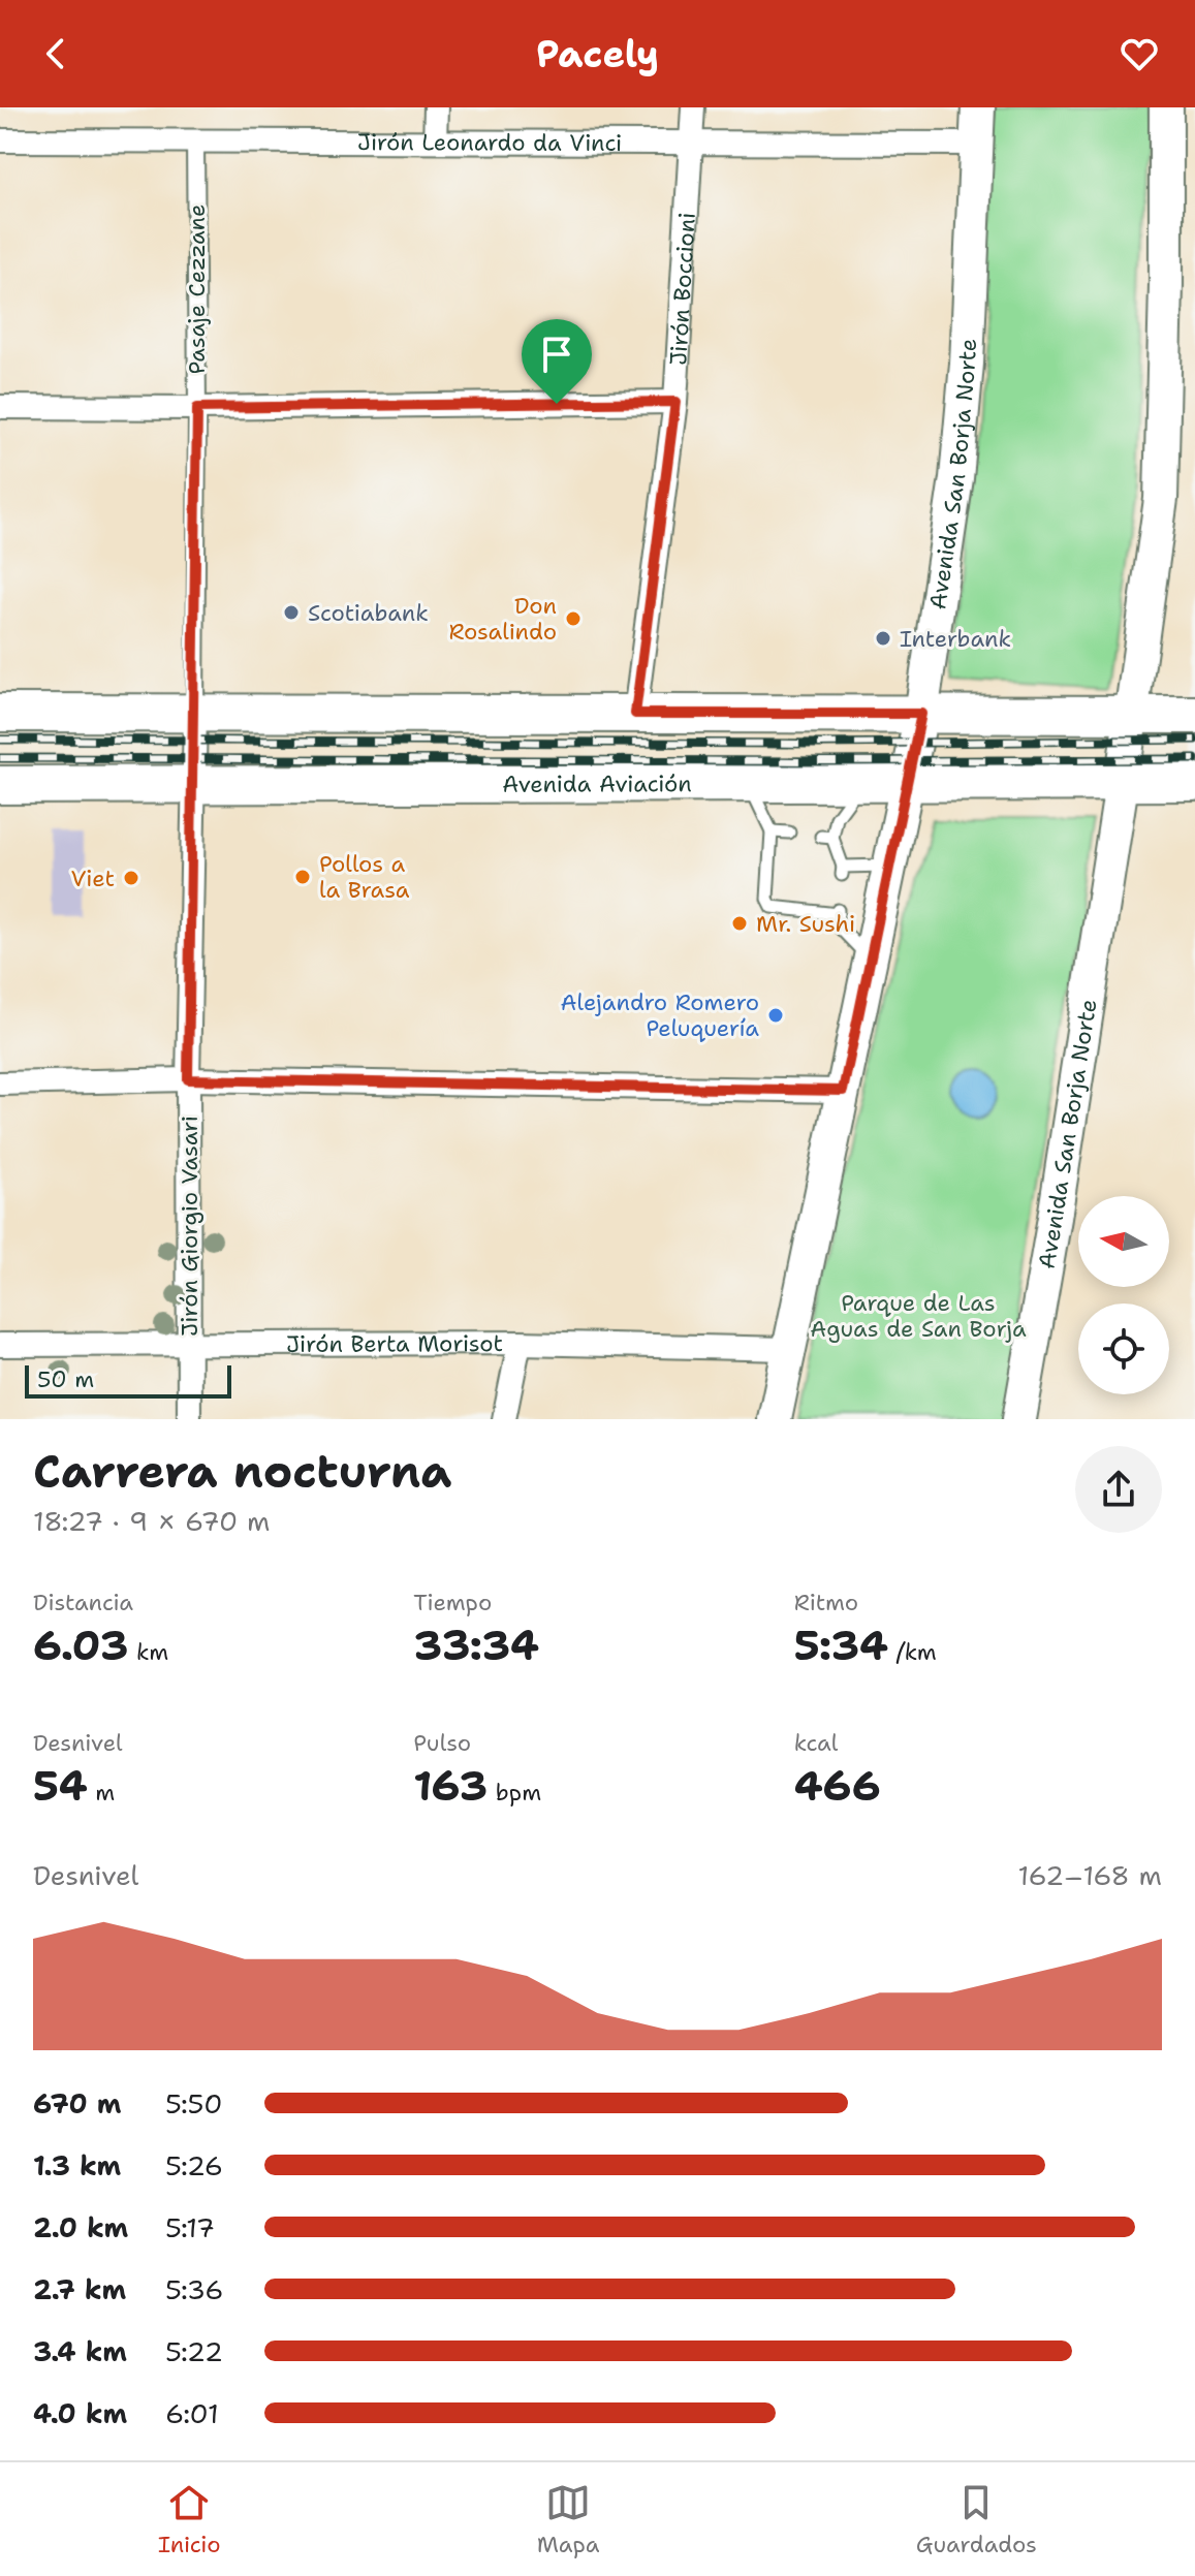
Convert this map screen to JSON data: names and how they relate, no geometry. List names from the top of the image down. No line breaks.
{"streets":{"main road":["Avenida San Borja Norte","Avenida Aviación"],"street":["Jirón Leonardo da Vinci","Jirón Boccioni","Pasaje Cezzane","Jirón Giorgio Vasari","Jirón Berta Morisot"]},"crossings":[["Jirón Leonardo da Vinci","Jirón Boccioni"],["Jirón Leonardo da Vinci","Pasaje Cezzane"],["Jirón Leonardo da Vinci","Avenida San Borja Norte"],["Pasaje Cezzane","Avenida Aviación"],["Pasaje Cezzane","Jirón Giorgio Vasari"],["Avenida San Borja Norte","Avenida Aviación"],["Avenida San Borja Norte","Jirón Berta Morisot"],["Avenida Aviación","Jirón Giorgio Vasari"],["Jirón Giorgio Vasari","Jirón Berta Morisot"]],"parks":["Parque de Las Aguas de San Borja"],"places":["Scotiabank","Don Rosalindo","Interbank","Pollos a la Brasa","Viet","Mr. Sushi","Alejandro Romero Peluquería"],"scale_bar":"50 m","north":"left","page":{"header":"Pacely","scale":"50 m","heading":["Carrera nocturna","18:27 · 9 × 670 m"],"stats":[["Distancia","6.03 km"],["Tiempo","33:34"],["Ritmo","5:34 /km"],["Desnivel","54 m"],["Pulso","163 bpm"],["kcal","466"]],"chart":["Desnivel","162–168 m"],"list":[{"name":"670 m","note":"5:50"},{"name":"1.3 km","note":"5:26"},{"name":"2.0 km","note":"5:17"},{"name":"2.7 km","note":"5:36"},{"name":"3.4 km","note":"5:22"},{"name":"4.0 km","note":"6:01"}],"tabs":["Inicio","Mapa","Guardados"]}}
